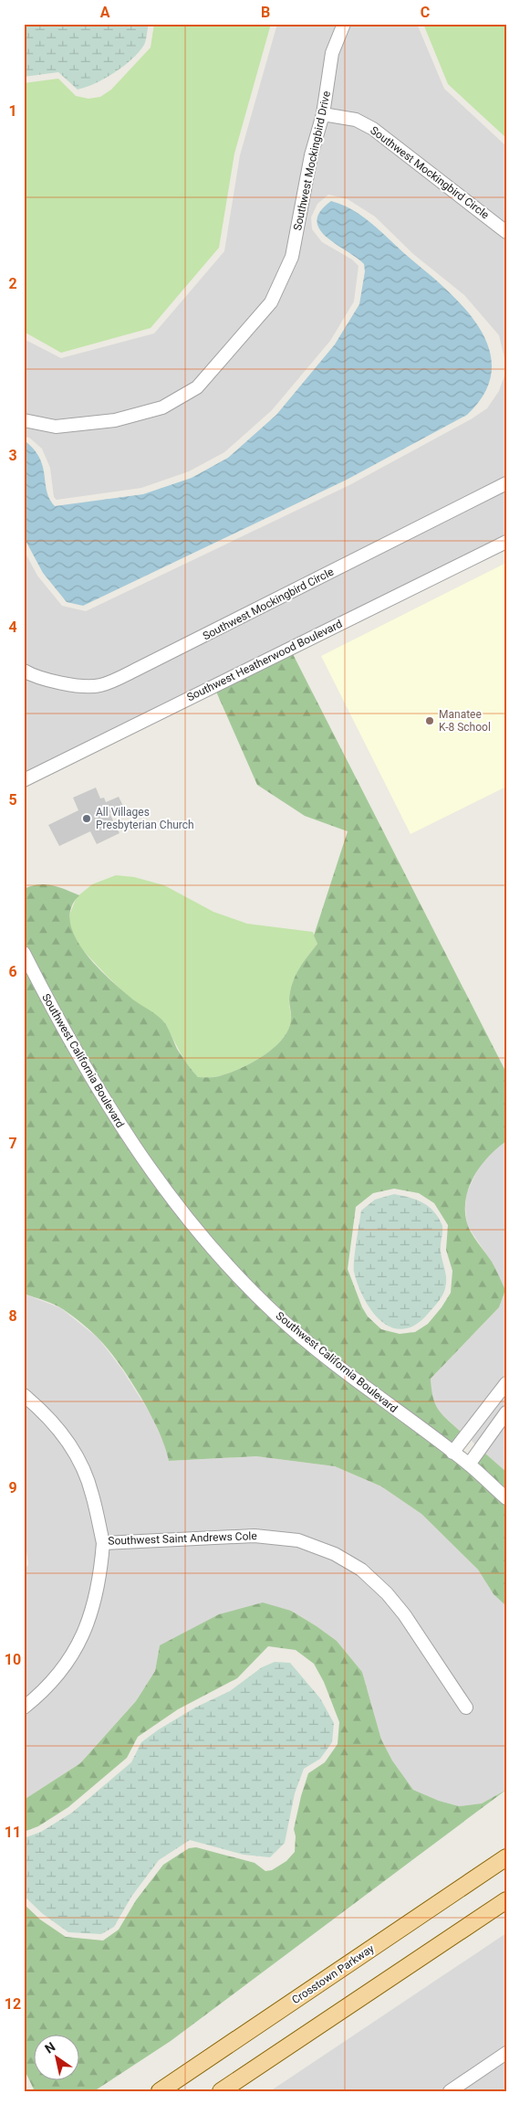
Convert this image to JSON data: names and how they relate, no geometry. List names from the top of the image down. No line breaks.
{"streets":{"main road":["Crosstown Parkway"],"street":["Southwest Mockingbird Drive","Southwest Mockingbird Circle","Southwest Heatherwood Boulevard","Southwest California Boulevard","Southwest Saint Andrews Cole"]},"crossings":[["Southwest Mockingbird Drive","Southwest Mockingbird Circle"]],"places":["Manatee K-8 School","All Villages Presbyterian Church"],"north":"top left","grid":{"columns":["A","B","C"],"rows":["1","2","3","4","5","6","7","8","9","10","11","12"]}}
